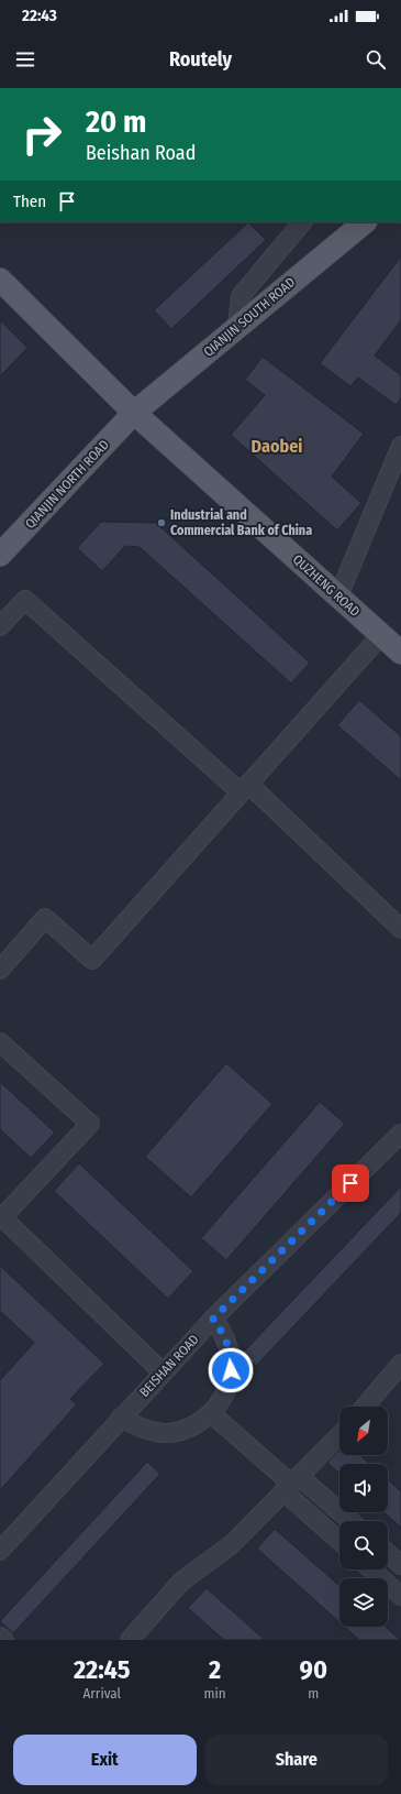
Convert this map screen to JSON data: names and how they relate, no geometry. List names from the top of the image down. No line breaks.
{"streets":{"main road":["QIANJIN SOUTH ROAD","QIANJIN NORTH ROAD","QUZHENG ROAD"],"street":["BEISHAN ROAD"]},"crossings":[["QIANJIN SOUTH ROAD","QIANJIN NORTH ROAD"],["QIANJIN SOUTH ROAD","QUZHENG ROAD"],["QIANJIN NORTH ROAD","QUZHENG ROAD"]],"districts":["Daobei"],"places":["Industrial and Commercial Bank of China"],"north":"bottom left","page":{"status":"22:43","header":"Routely","turn":["20 m","Beishan Road"],"then":"Then","eta":["22:45","Arrival","2","min","90","m"],"buttons":["Exit","Share"]}}
